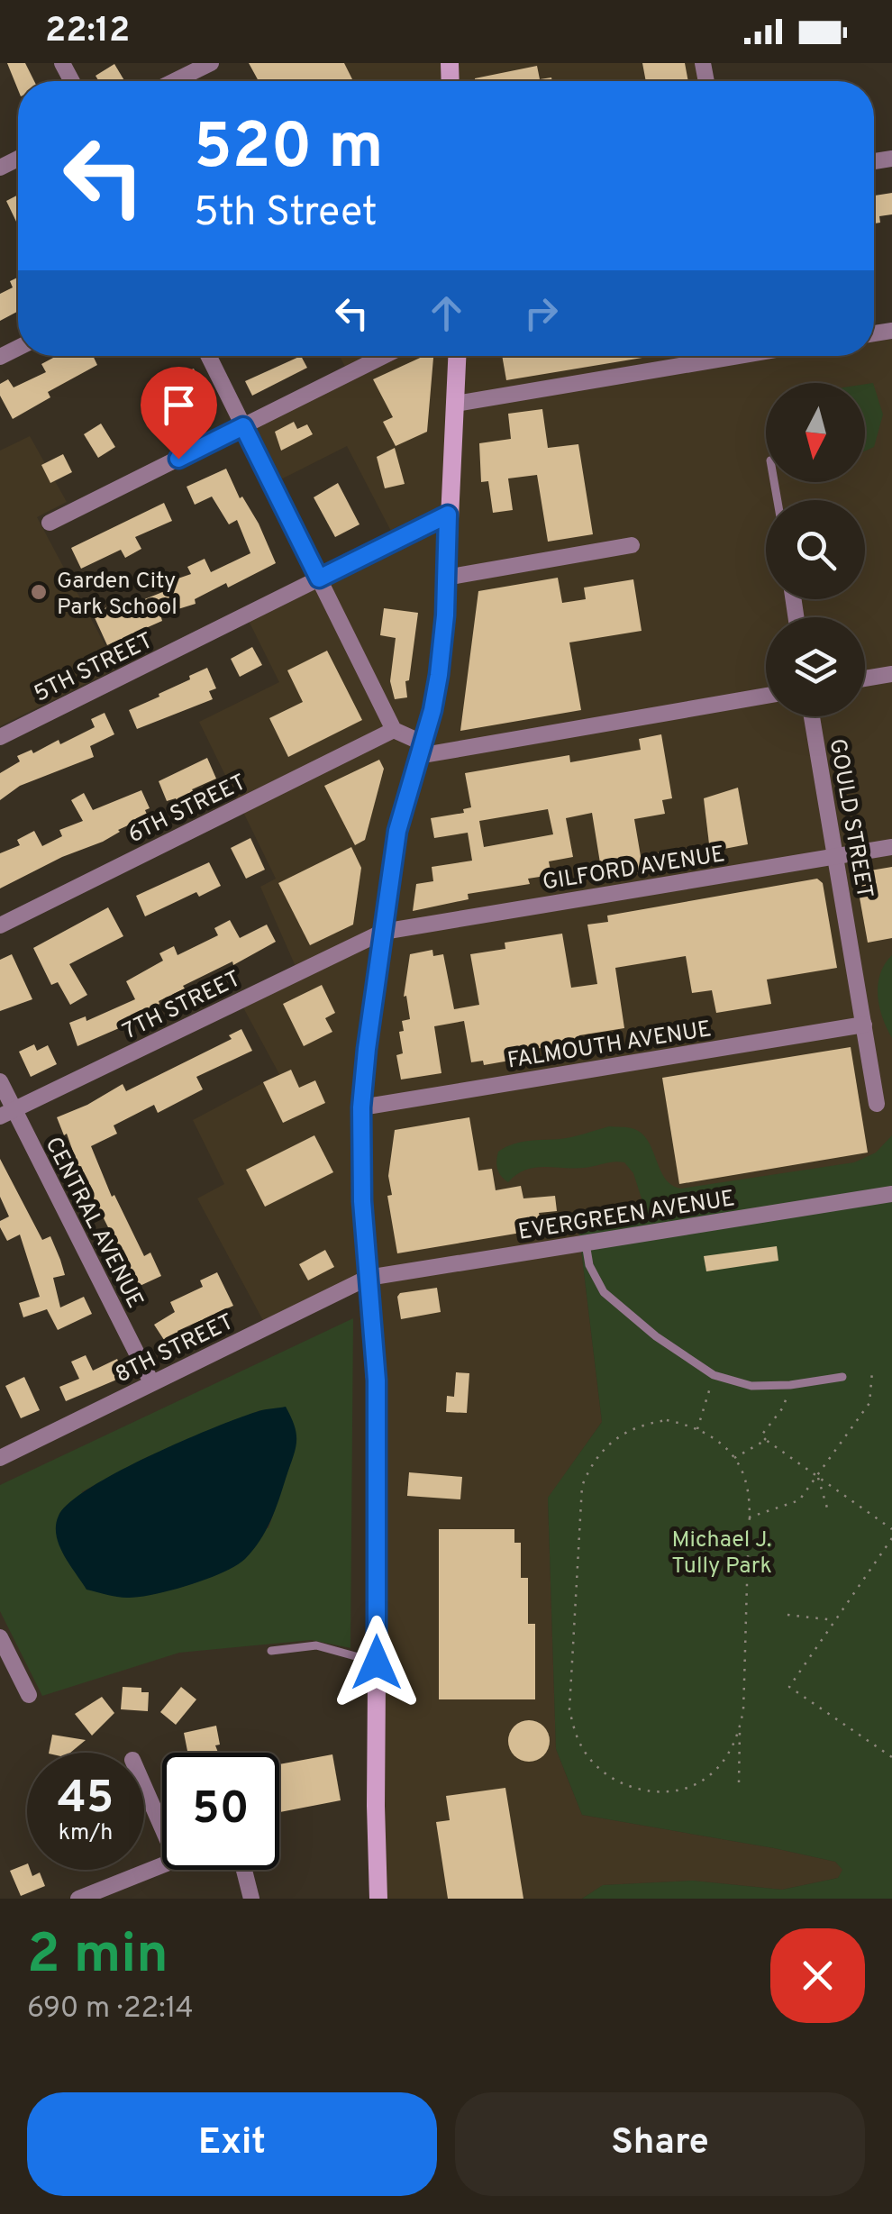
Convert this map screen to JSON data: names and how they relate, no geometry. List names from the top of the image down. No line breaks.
{"streets":{"street":["5TH STREET","6TH STREET","GOULD STREET","GILFORD AVENUE","7TH STREET","FALMOUTH AVENUE","EVERGREEN AVENUE","CENTRAL AVENUE","8TH STREET"]},"crossings":[["GOULD STREET","GILFORD AVENUE"],["GOULD STREET","FALMOUTH AVENUE"],["GILFORD AVENUE","7TH STREET"],["7TH STREET","CENTRAL AVENUE"],["EVERGREEN AVENUE","8TH STREET"],["CENTRAL AVENUE","8TH STREET"]],"parks":["Michael J. Tully Park"],"places":["Garden City Park School"],"north":"bottom","page":{"status":"22:12","turn":["520 m","5th Street"],"speed":"45 km/h","limit":"50","heading":["2 min","690 m · 22:14"],"buttons":["Exit","Share"]}}
